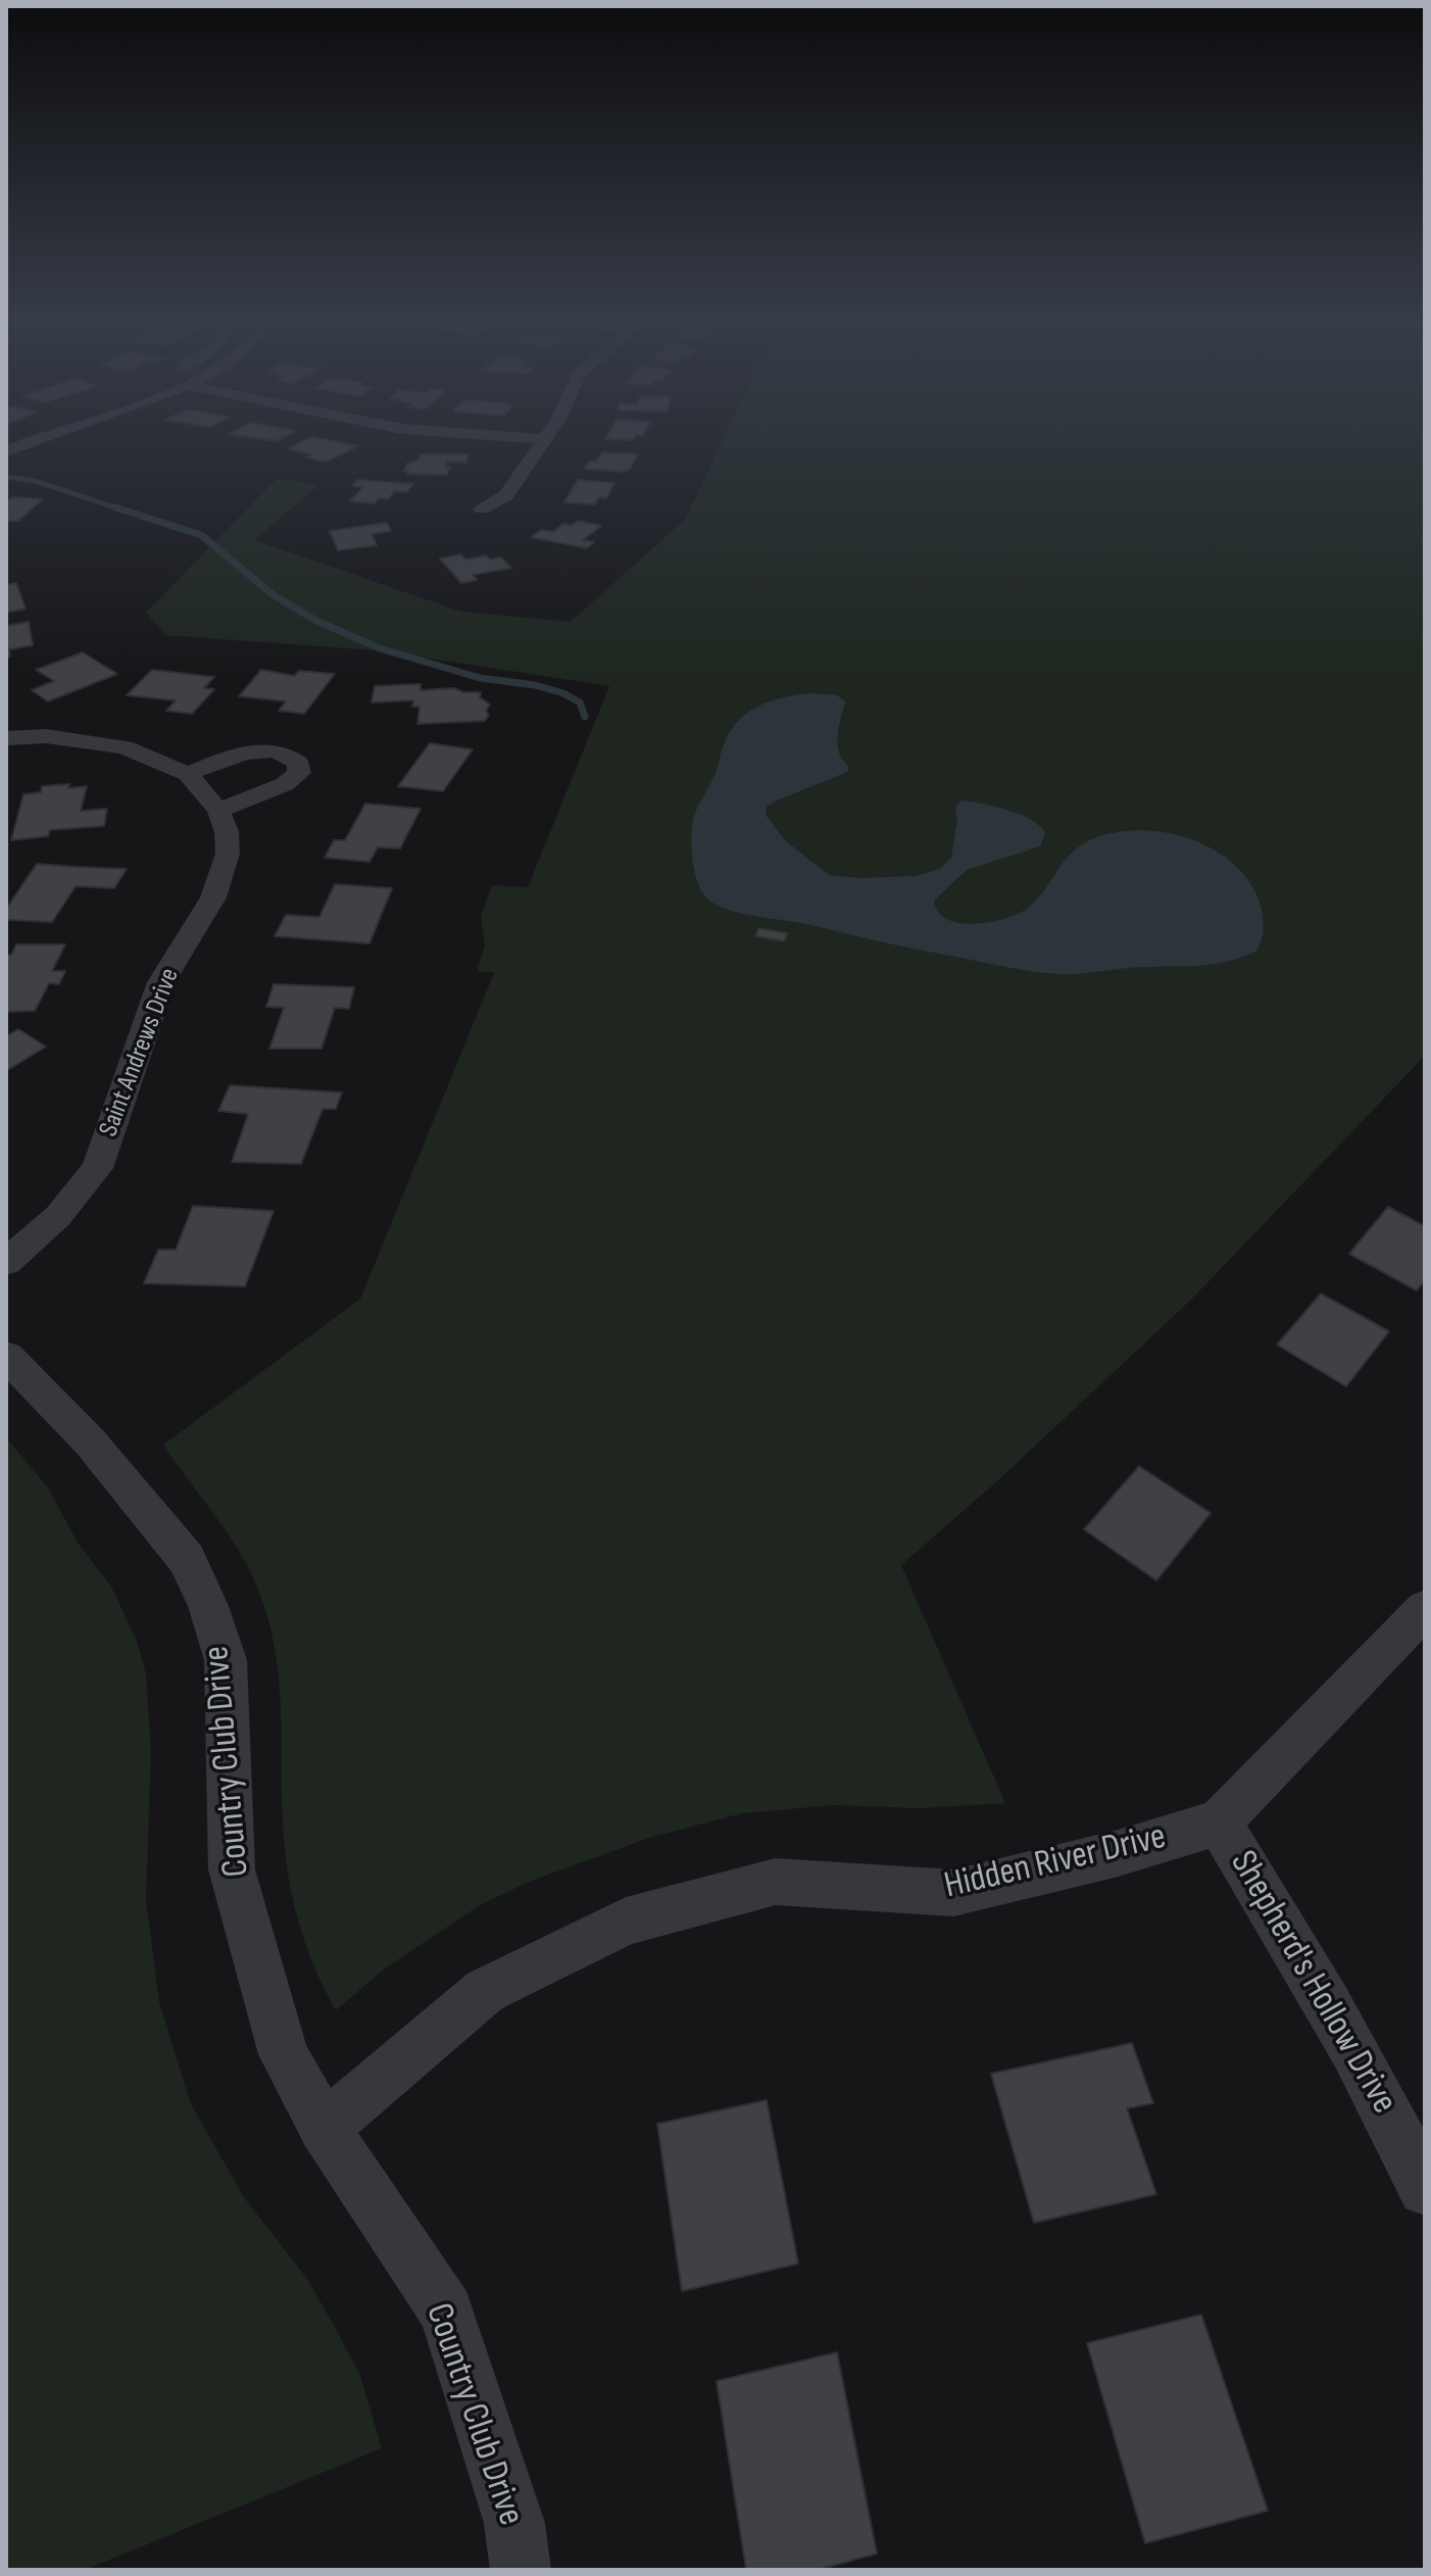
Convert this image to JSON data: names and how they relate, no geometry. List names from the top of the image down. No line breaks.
{"streets":{"street":["Saint Andrews Drive","Country Club Drive","Hidden River Drive","Shepherd's Hollow Drive"]},"crossings":[["Country Club Drive","Hidden River Drive"],["Hidden River Drive","Shepherd's Hollow Drive"]]}
